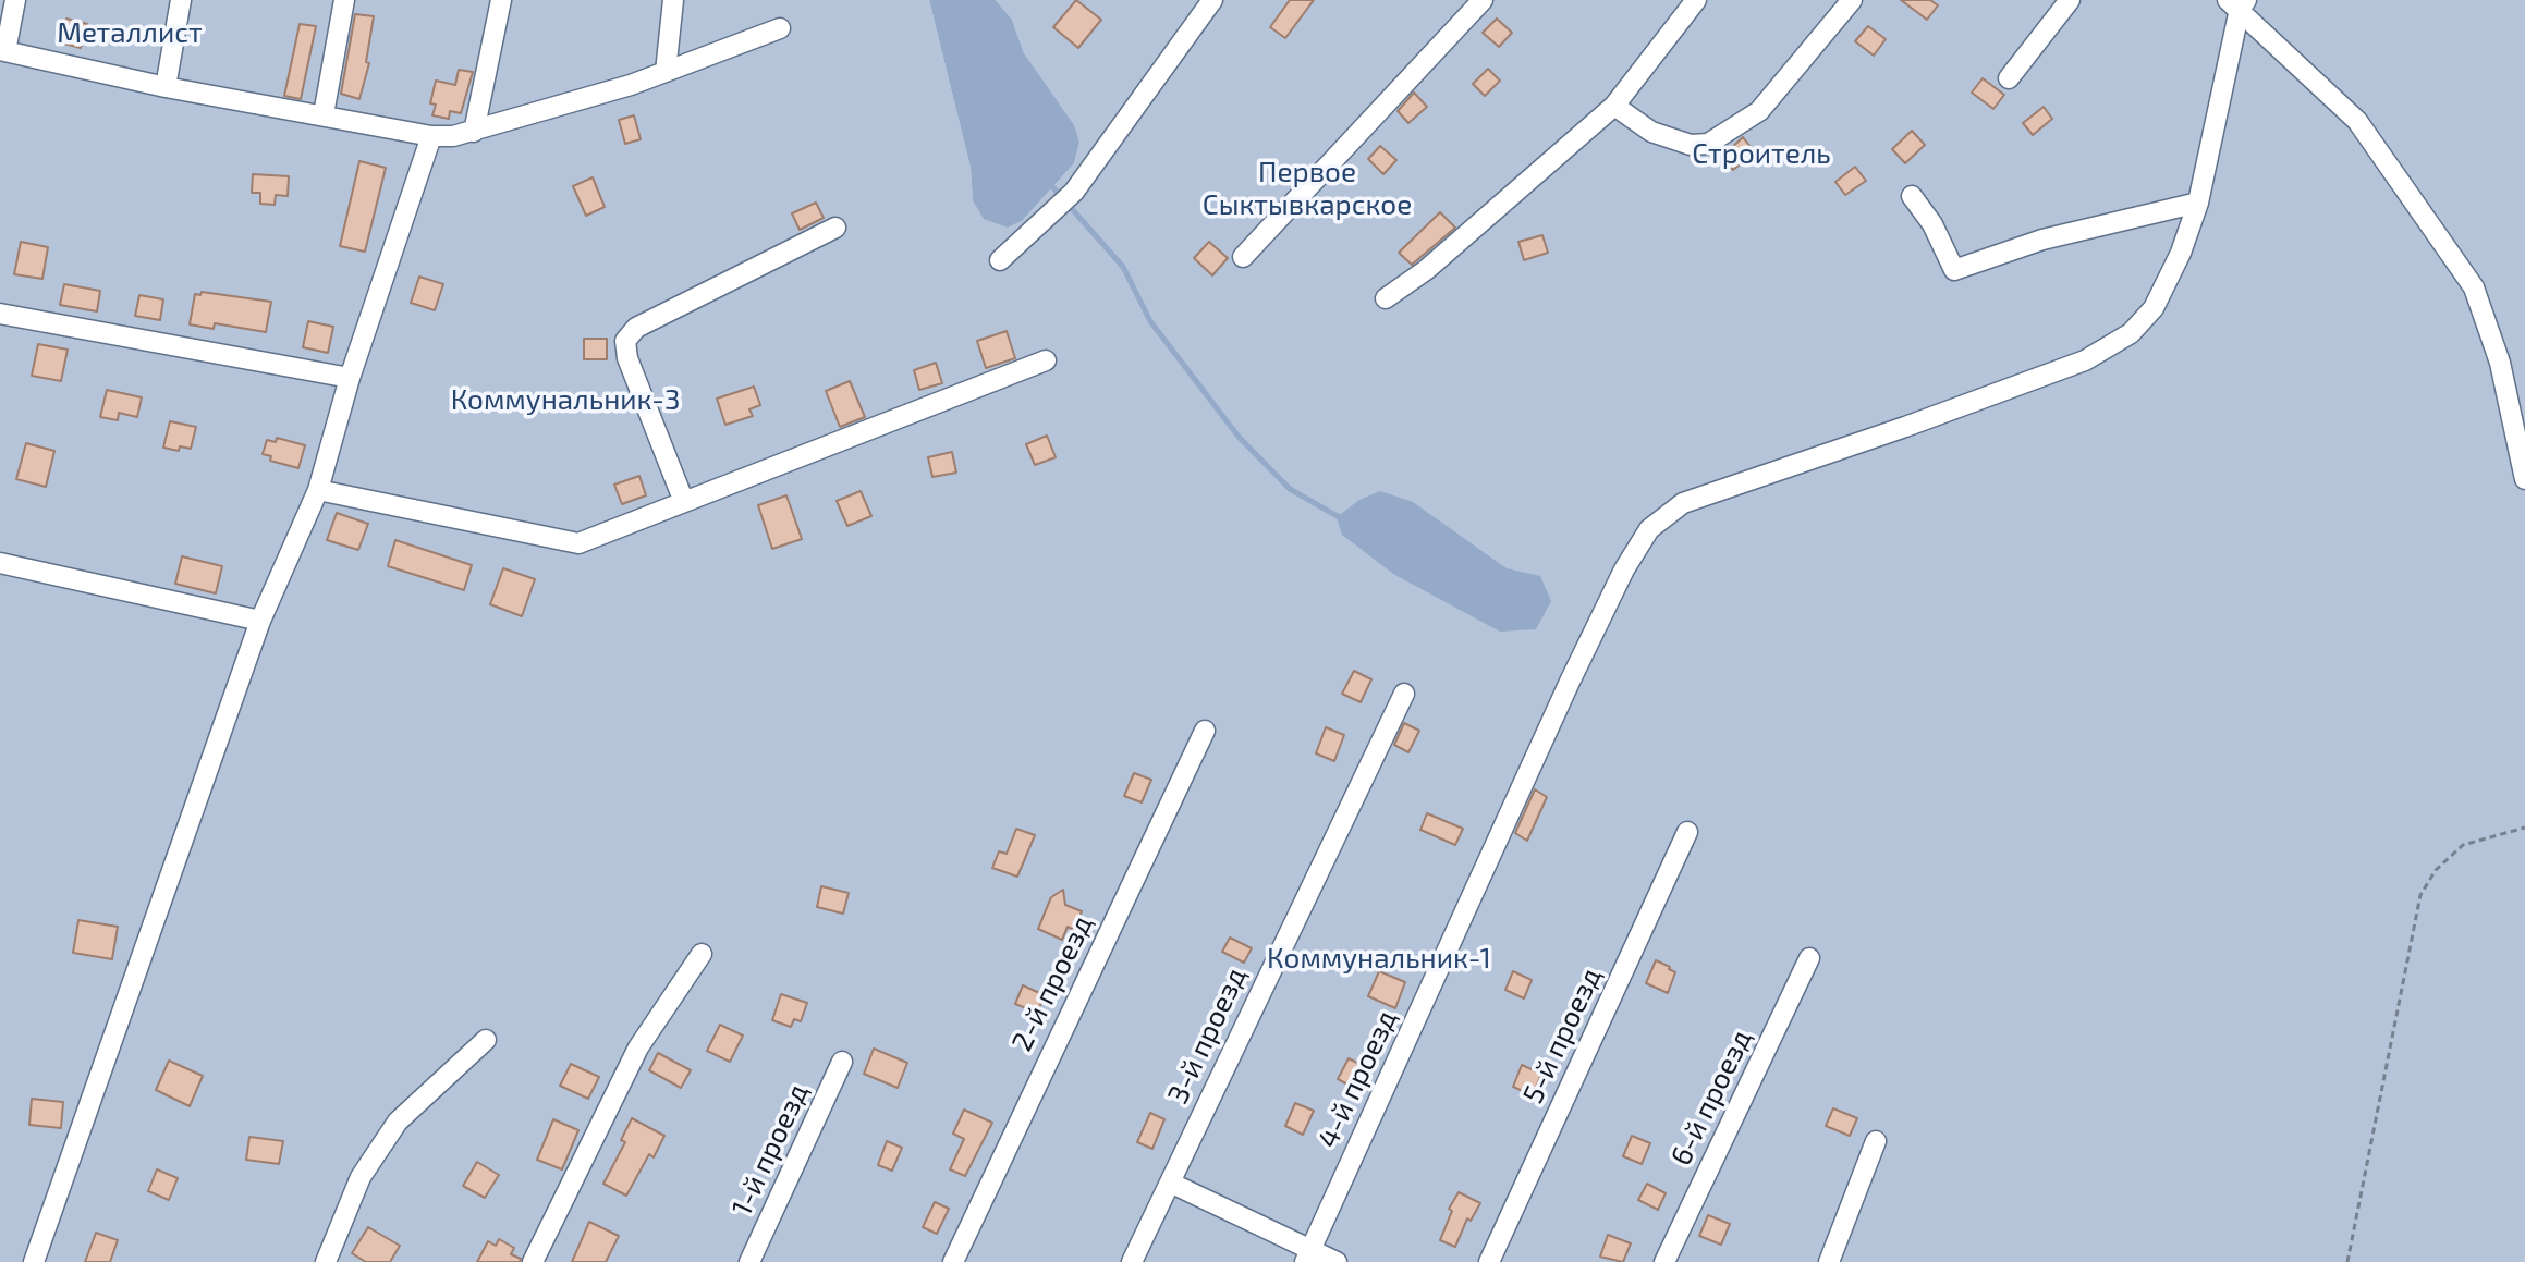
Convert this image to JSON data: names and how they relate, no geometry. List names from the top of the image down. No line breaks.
{"streets":{"street":["2-й проезд","3-й проезд","5-й проезд","4-й проезд","6-й проезд","1-й проезд"]},"parks":["Металлист","Строитель","Первое Сыктывкарское","Коммунальник-3","Коммунальник-1"]}
